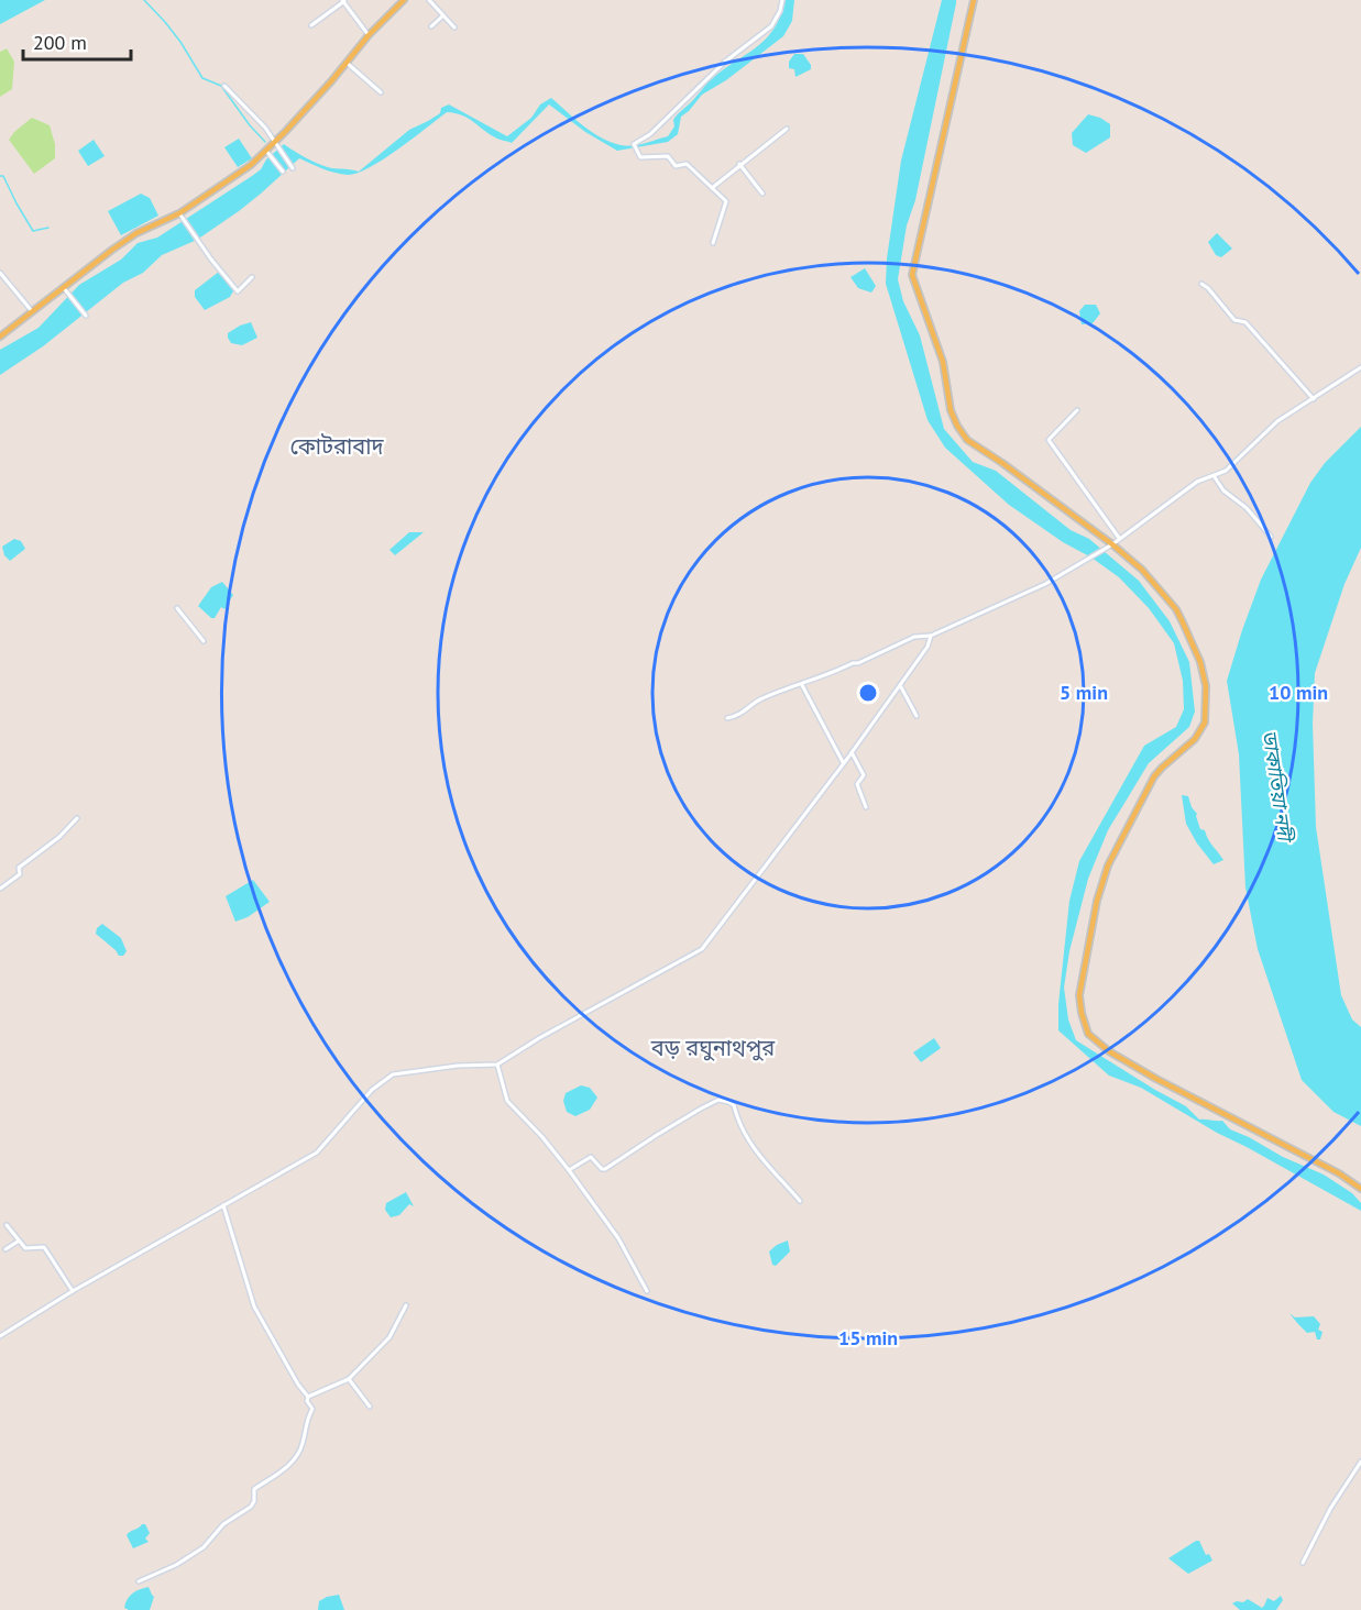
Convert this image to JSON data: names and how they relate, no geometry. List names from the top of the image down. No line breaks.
{"districts":["কোটরাবাদ","বড় রঘুনাথপুর"],"water":["ডাকাতিয়া নদী"],"scale_bar":"200 m","rings":["5 min","10 min","15 min"]}
